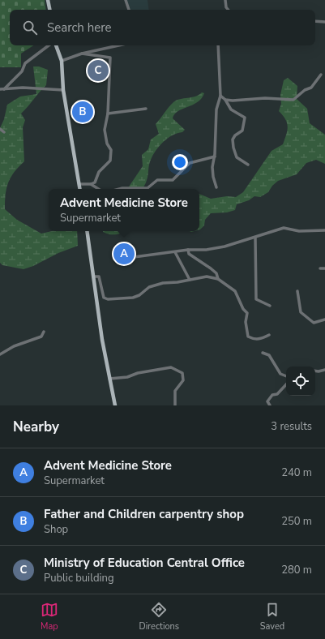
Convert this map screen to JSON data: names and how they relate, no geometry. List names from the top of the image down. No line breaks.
{"page":{"search":"Search here","pins":["C","B","A"],"popup":["Advent Medicine Store","Supermarket"],"heading":["Nearby","3 results"],"list":[{"mark":"A","name":"Advent Medicine Store","note":"Supermarket","value":"240 m"},{"mark":"B","name":"Father and Children carpentry shop","note":"Shop","value":"250 m"},{"mark":"C","name":"Ministry of Education Central Office","note":"Public building","value":"280 m"}],"nav":["Map","Directions","Saved"]}}
